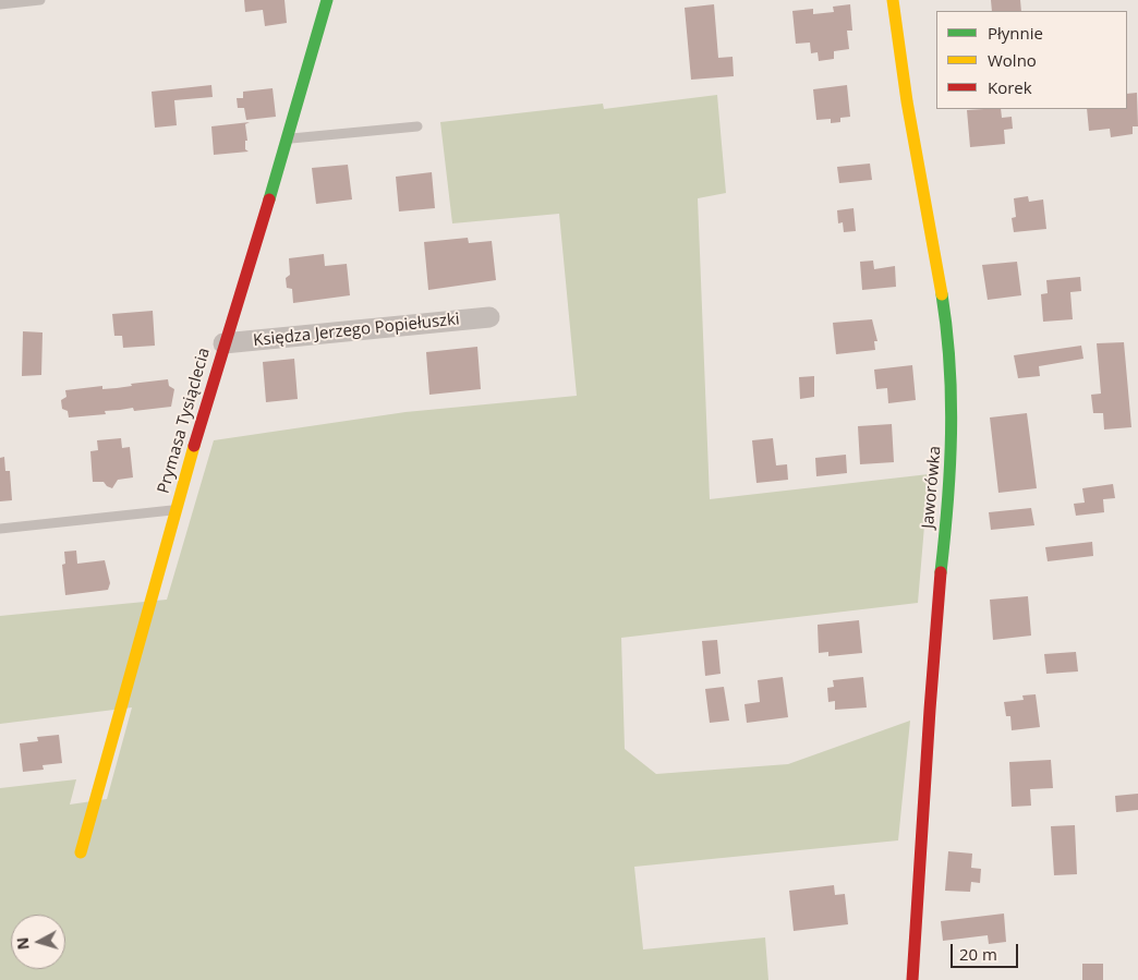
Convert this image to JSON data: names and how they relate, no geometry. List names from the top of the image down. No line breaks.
{"streets":{"street":["Księdza Jerzego Popiełuszki","Prymasa Tysiąclecia","Jaworówka"]},"crossings":[["Księdza Jerzego Popiełuszki","Prymasa Tysiąclecia"]],"legend":["Płynnie","Wolno","Korek"],"scale_bar":"20 m","north":"left"}
